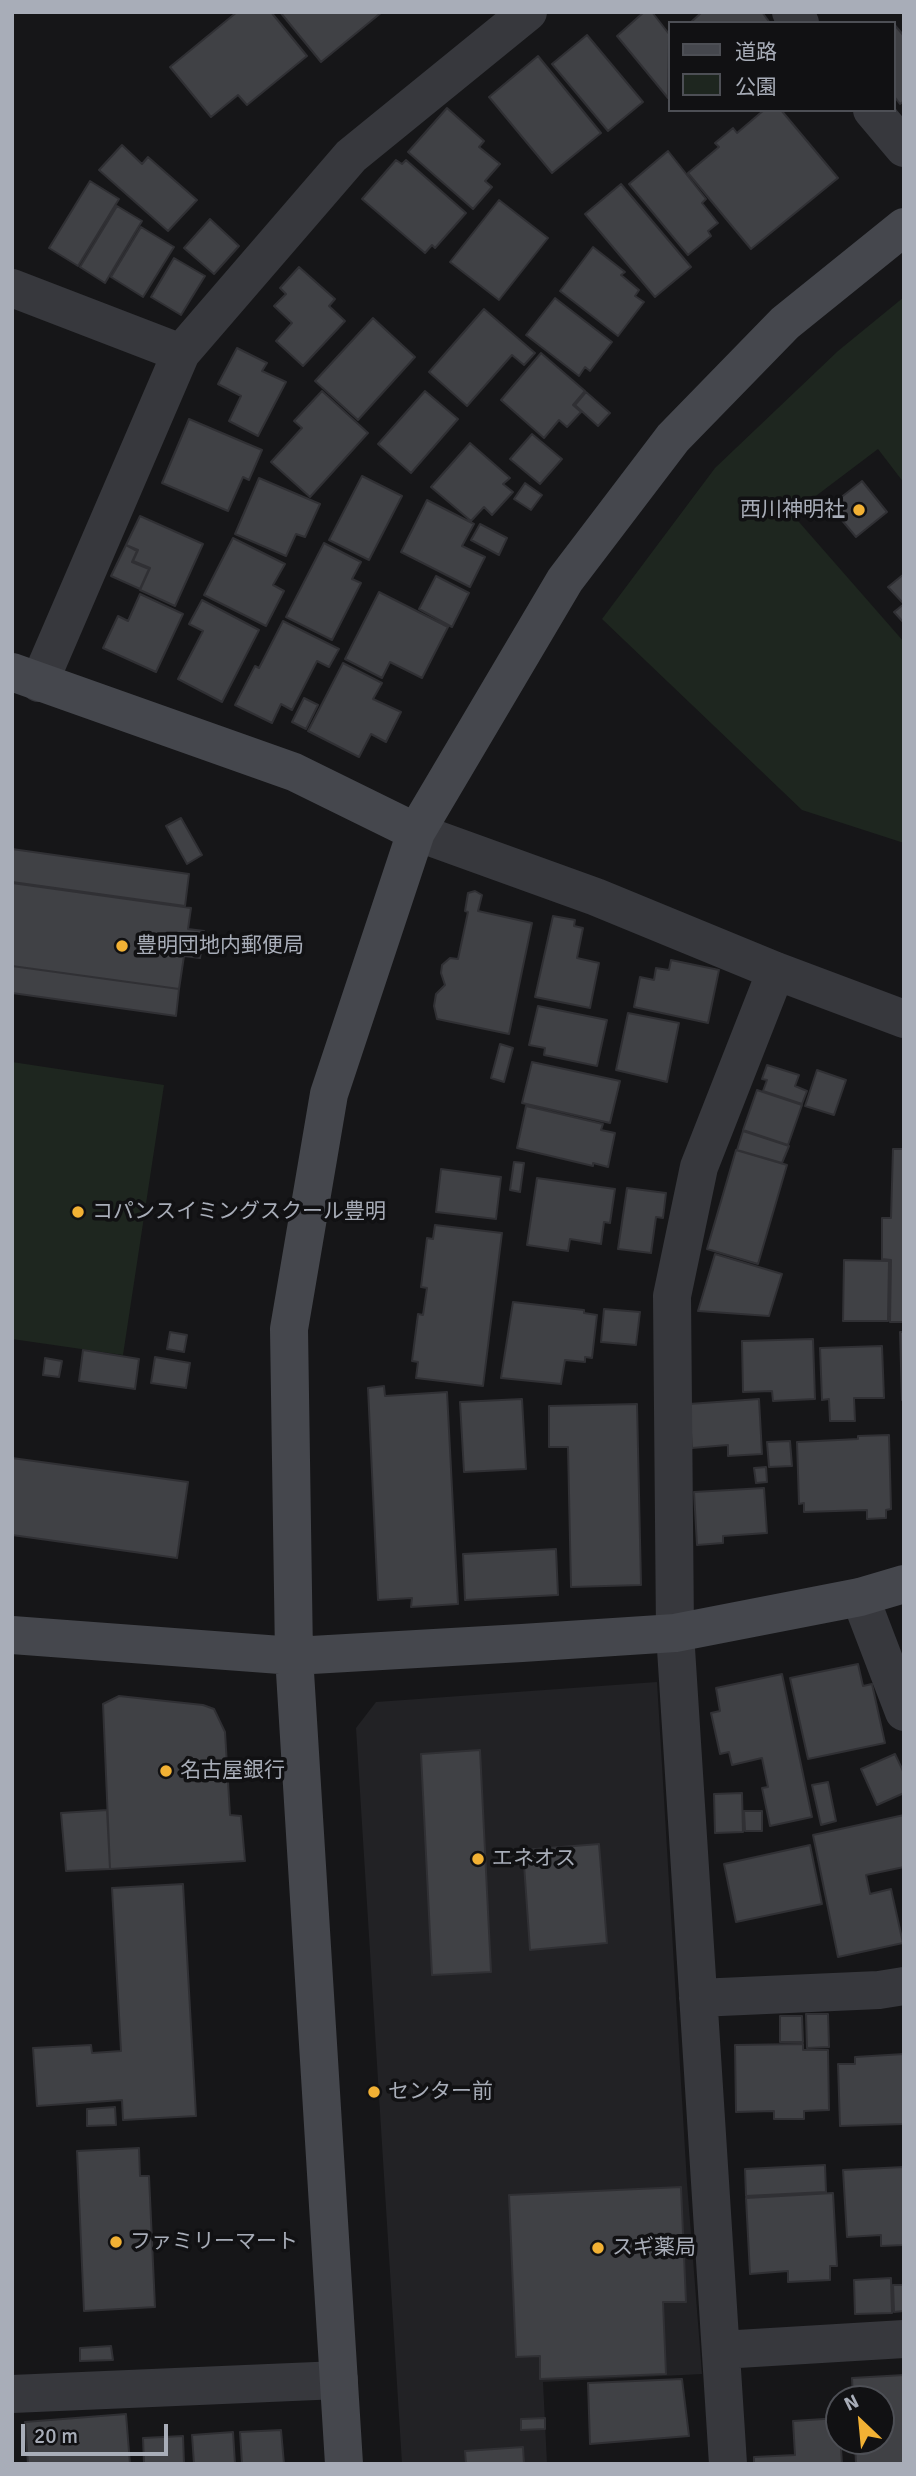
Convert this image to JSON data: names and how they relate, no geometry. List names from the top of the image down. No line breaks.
{"places":["西川神明社","豊明団地内郵便局","コパンスイミングスクール豊明","名古屋銀行","エネオス","センター前","ファミリーマート","スギ薬局"],"legend":["道路","公園"],"scale_bar":"20 m","north":"top left"}
